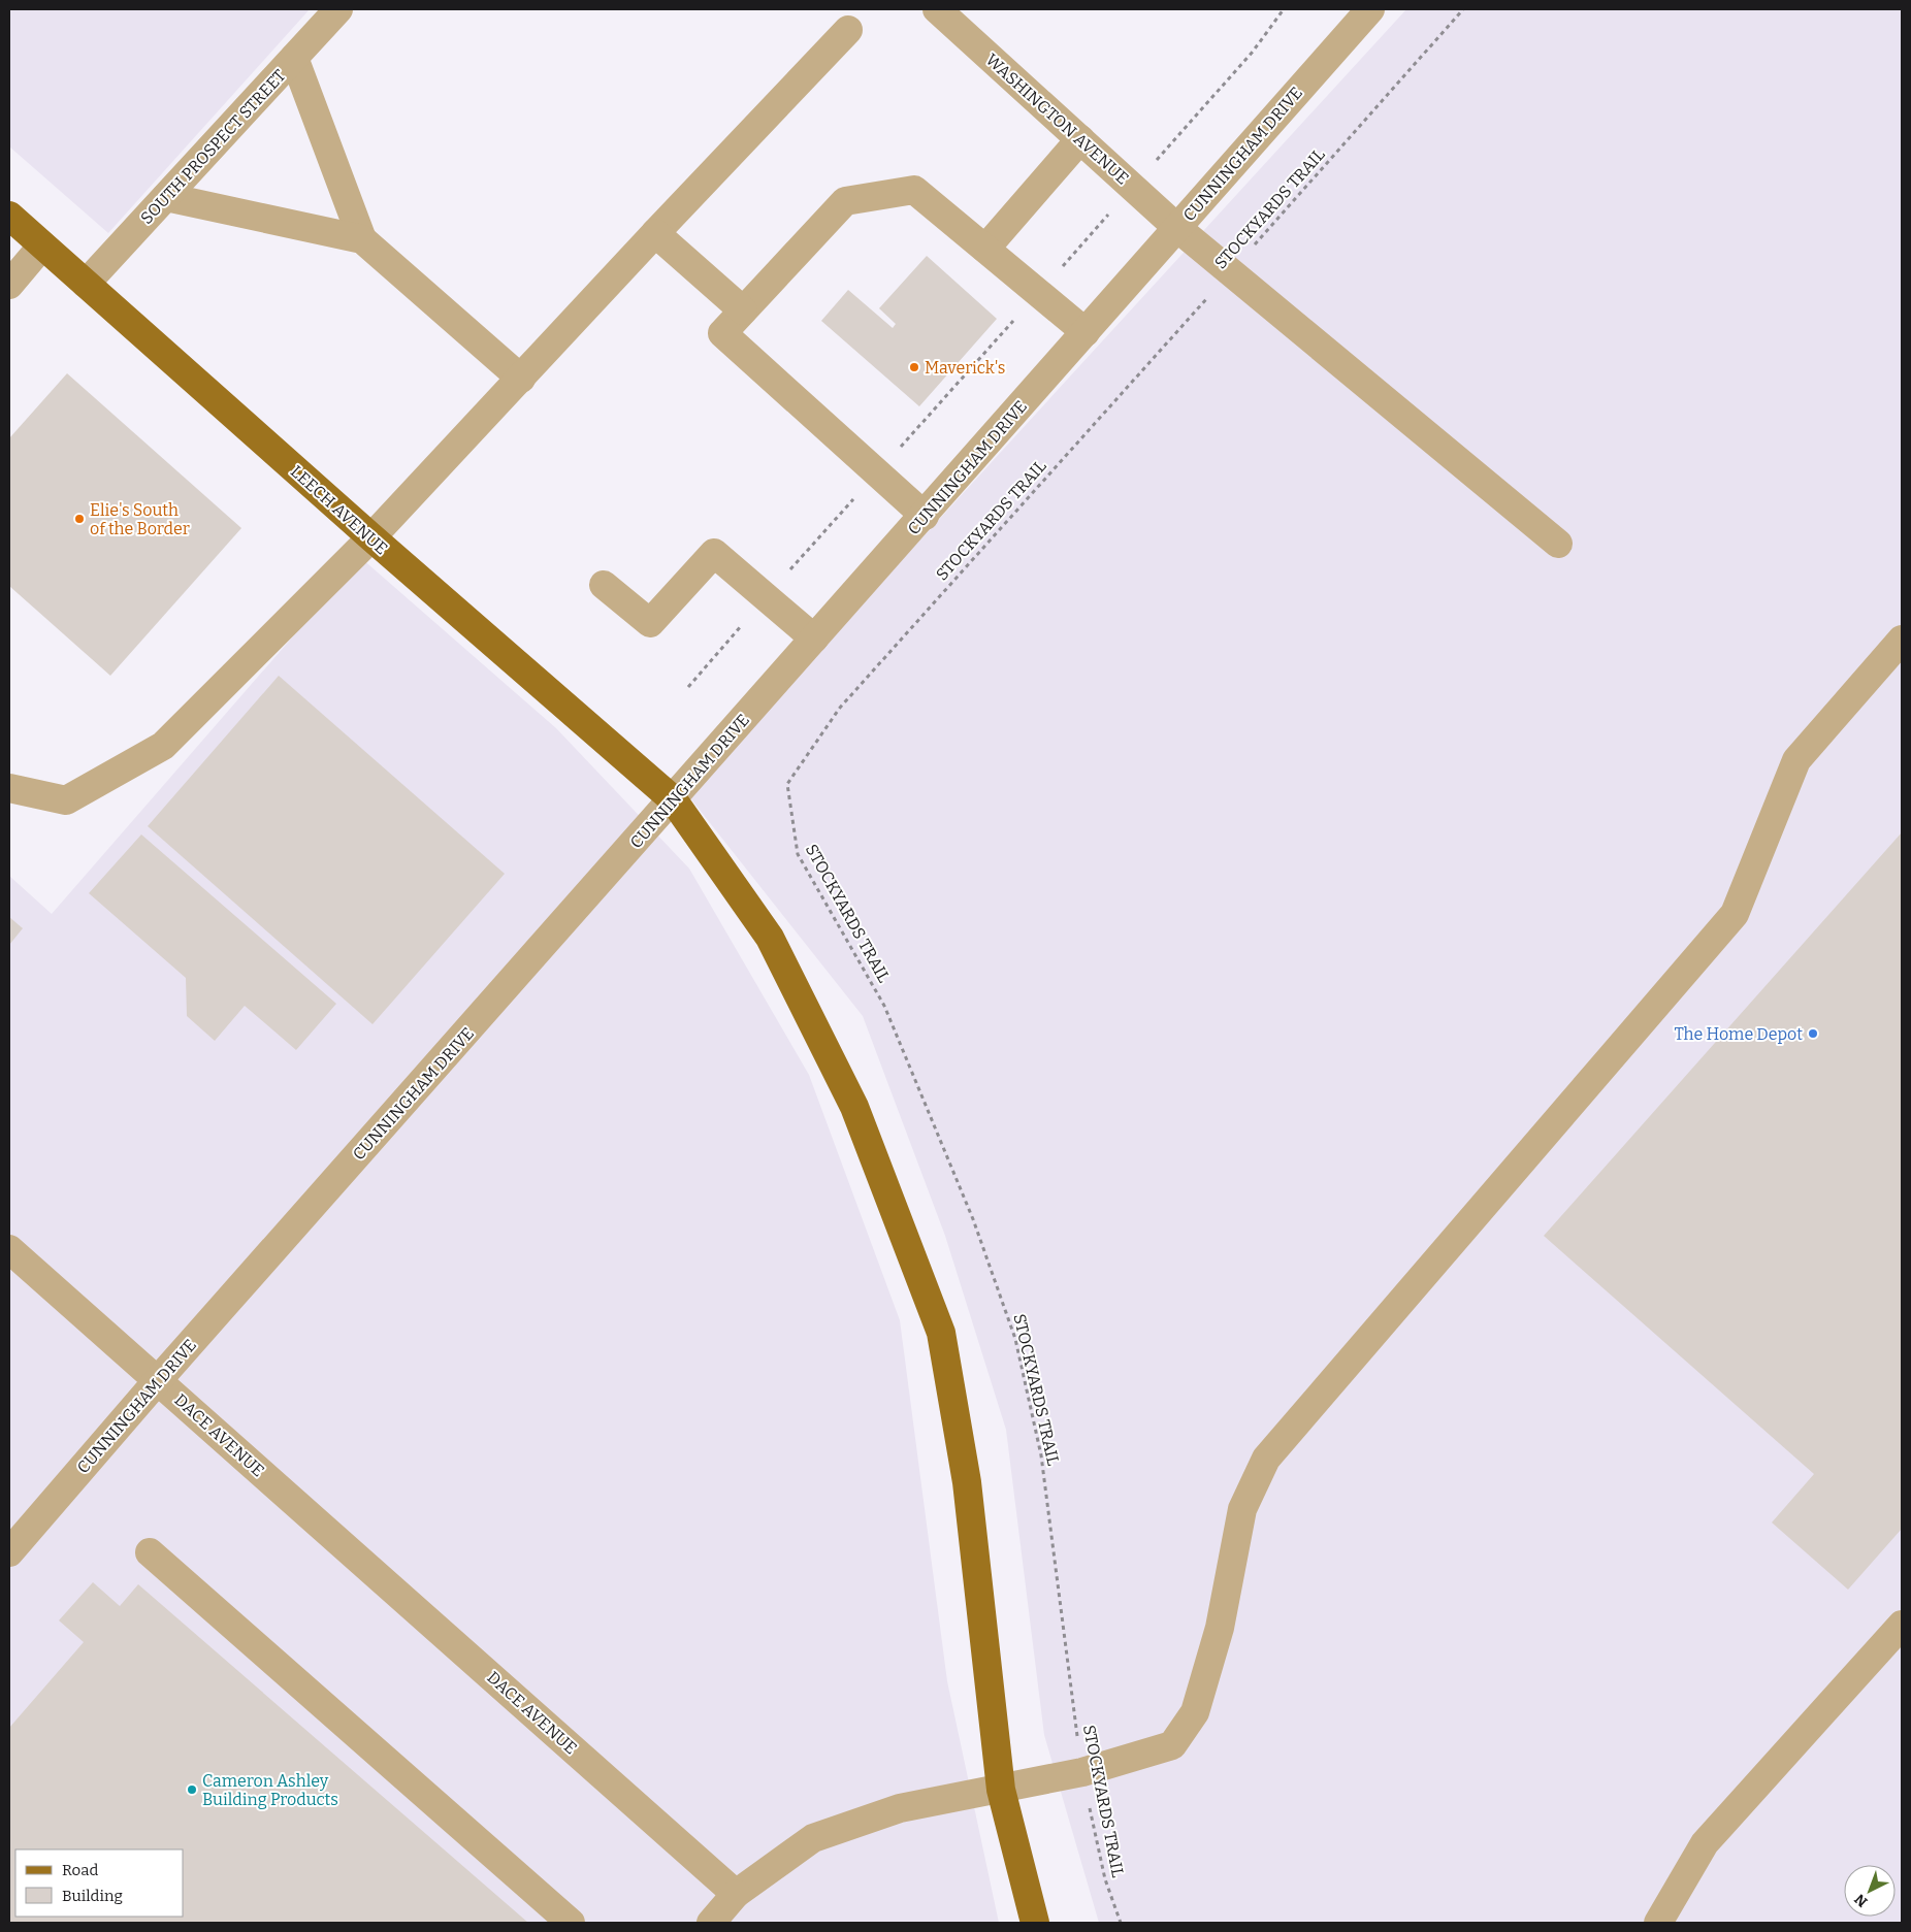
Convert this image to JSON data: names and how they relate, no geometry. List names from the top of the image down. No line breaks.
{"streets":{"main road":["LEECH AVENUE"],"street":["WASHINGTON AVENUE","SOUTH PROSPECT STREET","CUNNINGHAM DRIVE","DACE AVENUE"],"path":["STOCKYARDS TRAIL"]},"crossings":[["WASHINGTON AVENUE","CUNNINGHAM DRIVE"],["WASHINGTON AVENUE","STOCKYARDS TRAIL"],["SOUTH PROSPECT STREET","LEECH AVENUE"],["CUNNINGHAM DRIVE","LEECH AVENUE"],["CUNNINGHAM DRIVE","DACE AVENUE"]],"places":["Maverick's","Elie's South of the Border","The Home Depot","Cameron Ashley Building Products"],"legend":["Road","Building"],"north":"bottom left"}
